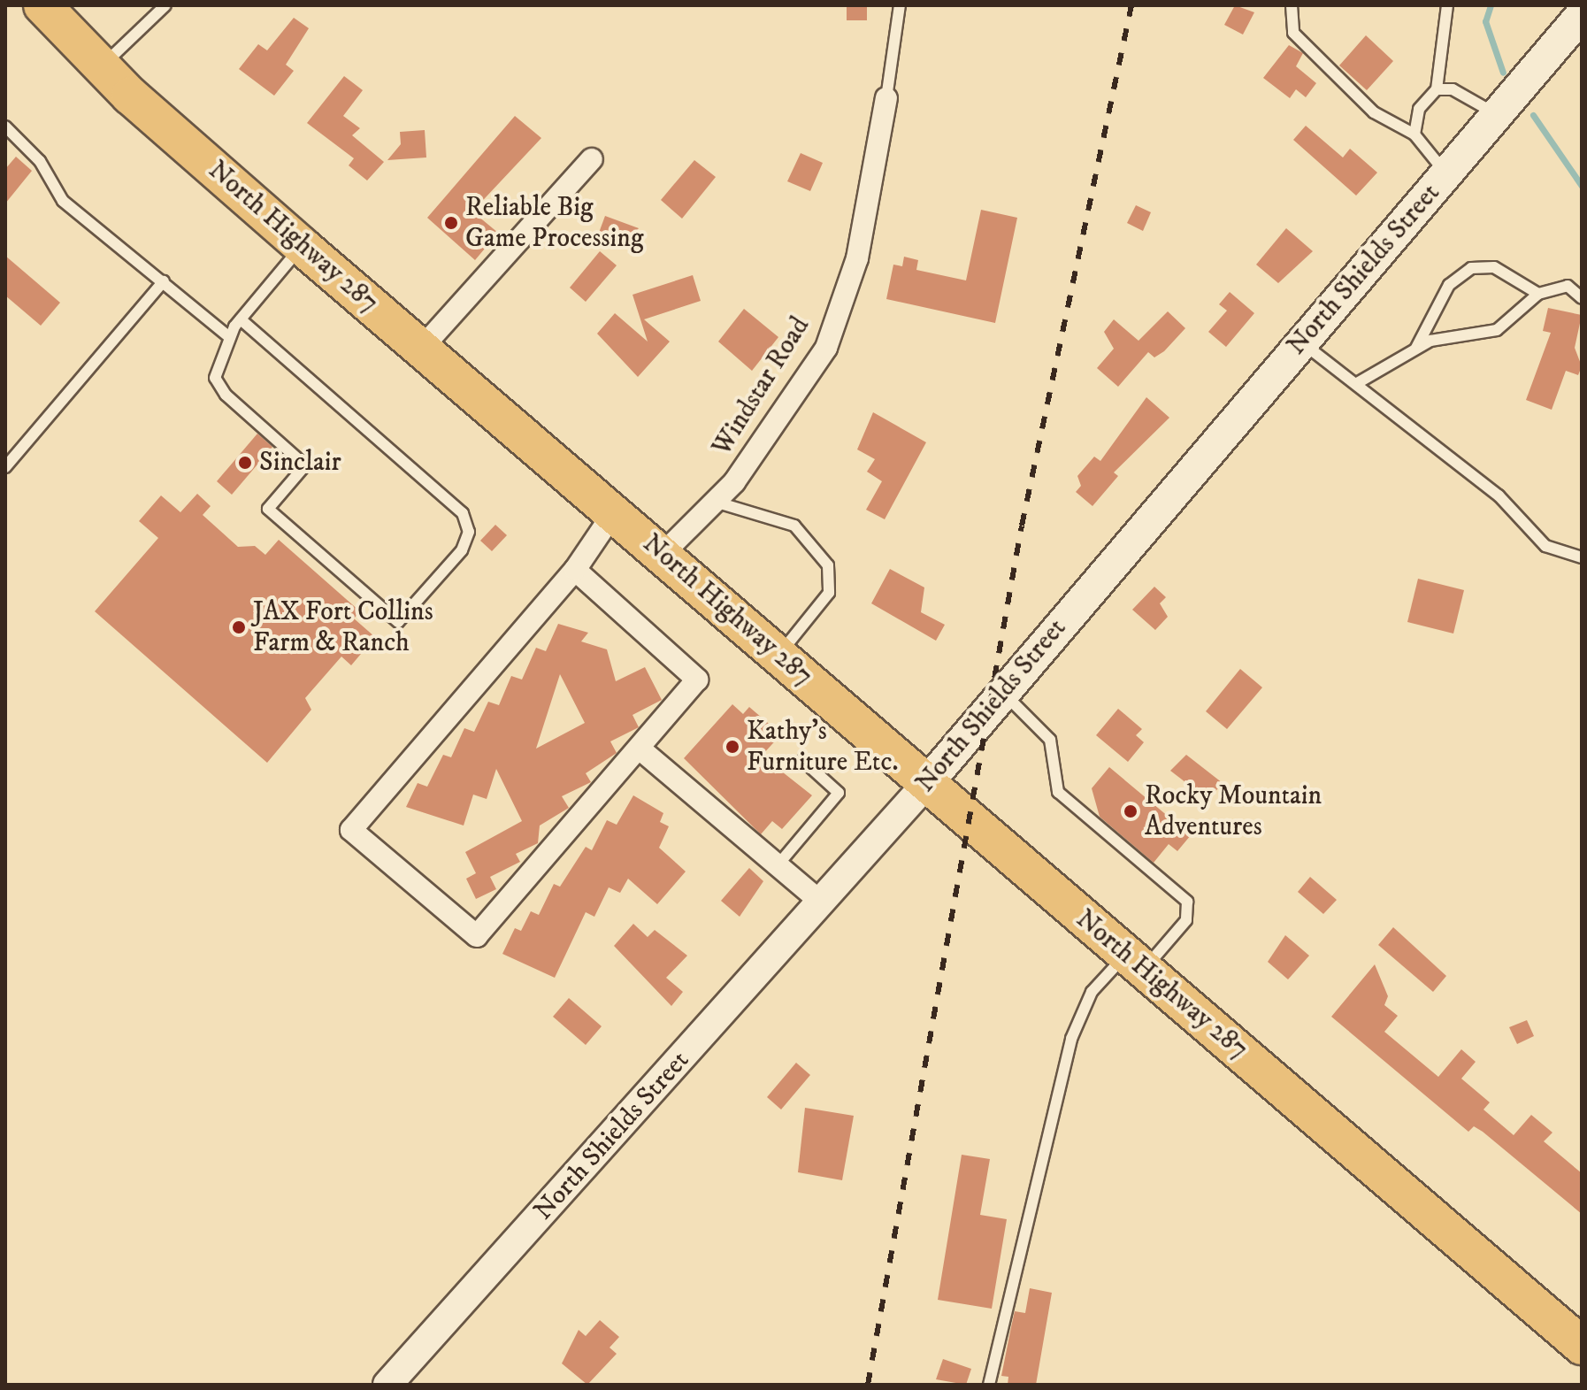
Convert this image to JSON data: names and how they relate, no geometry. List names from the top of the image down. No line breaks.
{"streets":{"highway":["North Highway 287"],"main road":["North Shields Street"],"street":["Windstar Road"]},"crossings":[["North Highway 287","North Shields Street"],["North Highway 287","Windstar Road"]],"places":["Reliable Big Game Processing","Sinclair","JAX Fort Collins Farm & Ranch","Kathy's Furniture Etc.","Rocky Mountain Adventures"]}
